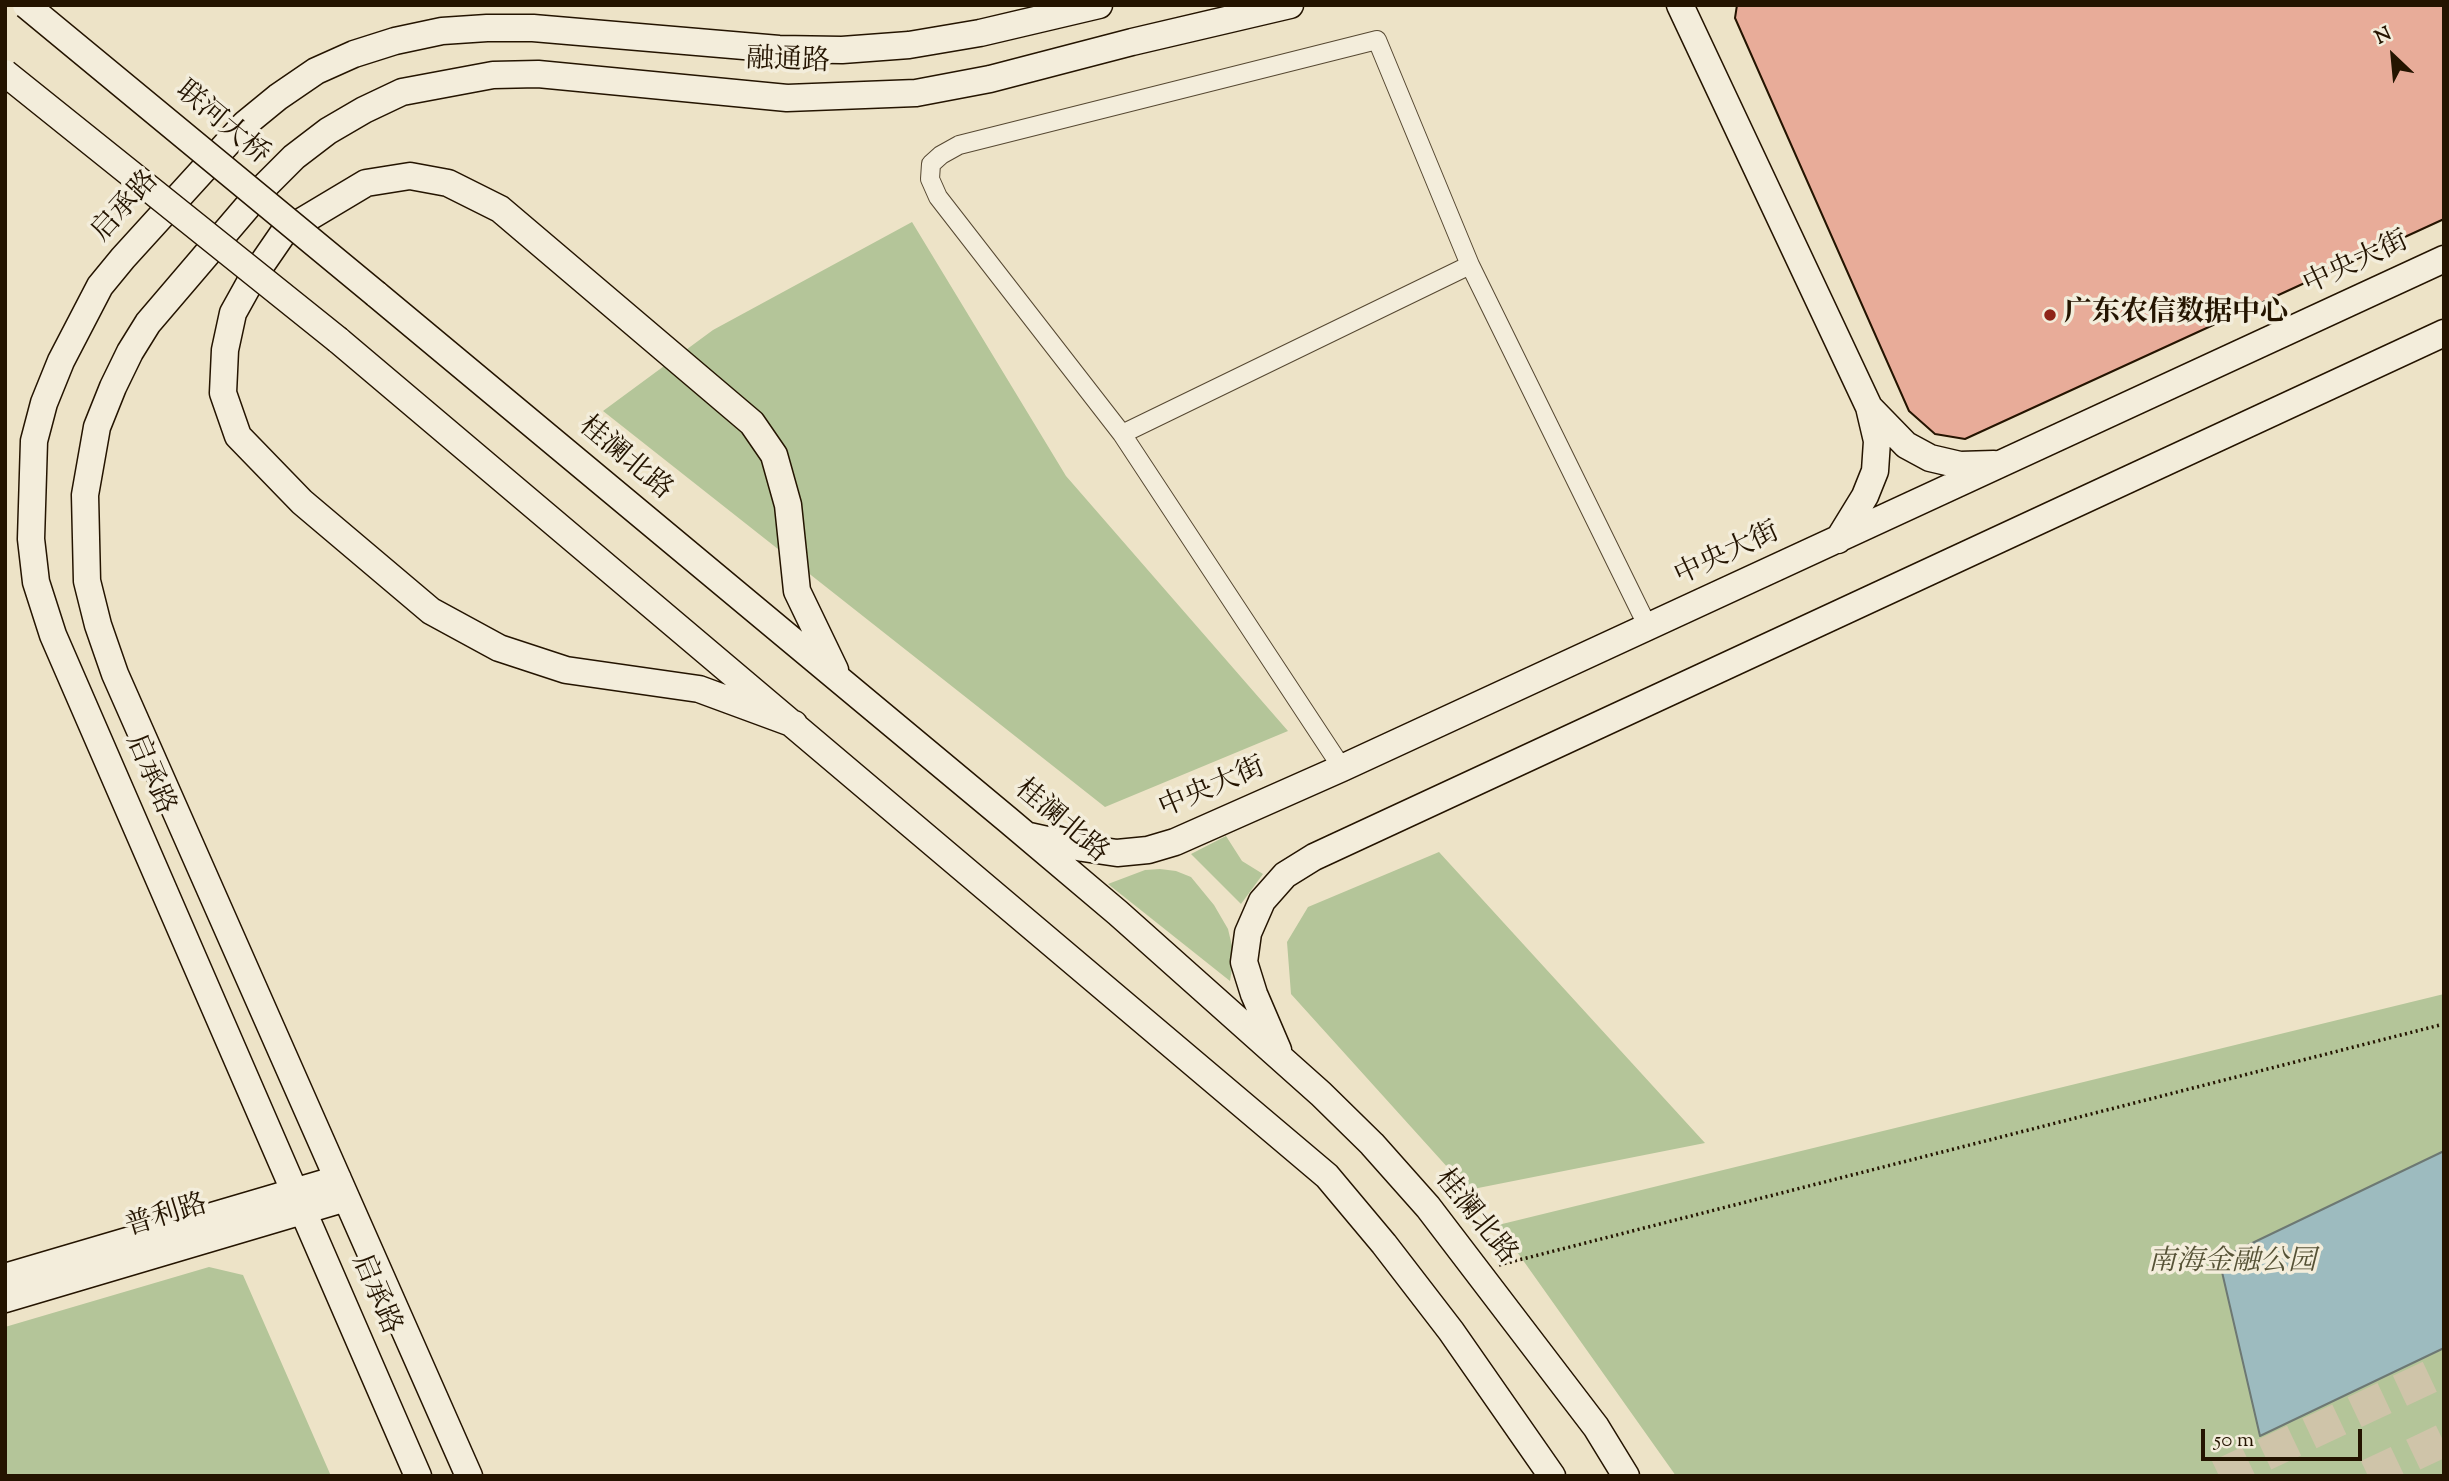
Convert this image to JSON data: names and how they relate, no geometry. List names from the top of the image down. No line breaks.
{"streets":{"main road":["融通路","联河大桥","启承路","中央大街","桂澜北路","普利路"]},"crossings":[["融通路","启承路"],["联河大桥","桂澜北路"],["启承路","普利路"],["中央大街","桂澜北路"]],"parks":["南海金融公园"],"places":["广东农信数据中心"],"scale_bar":"50 m","north":"top left"}
